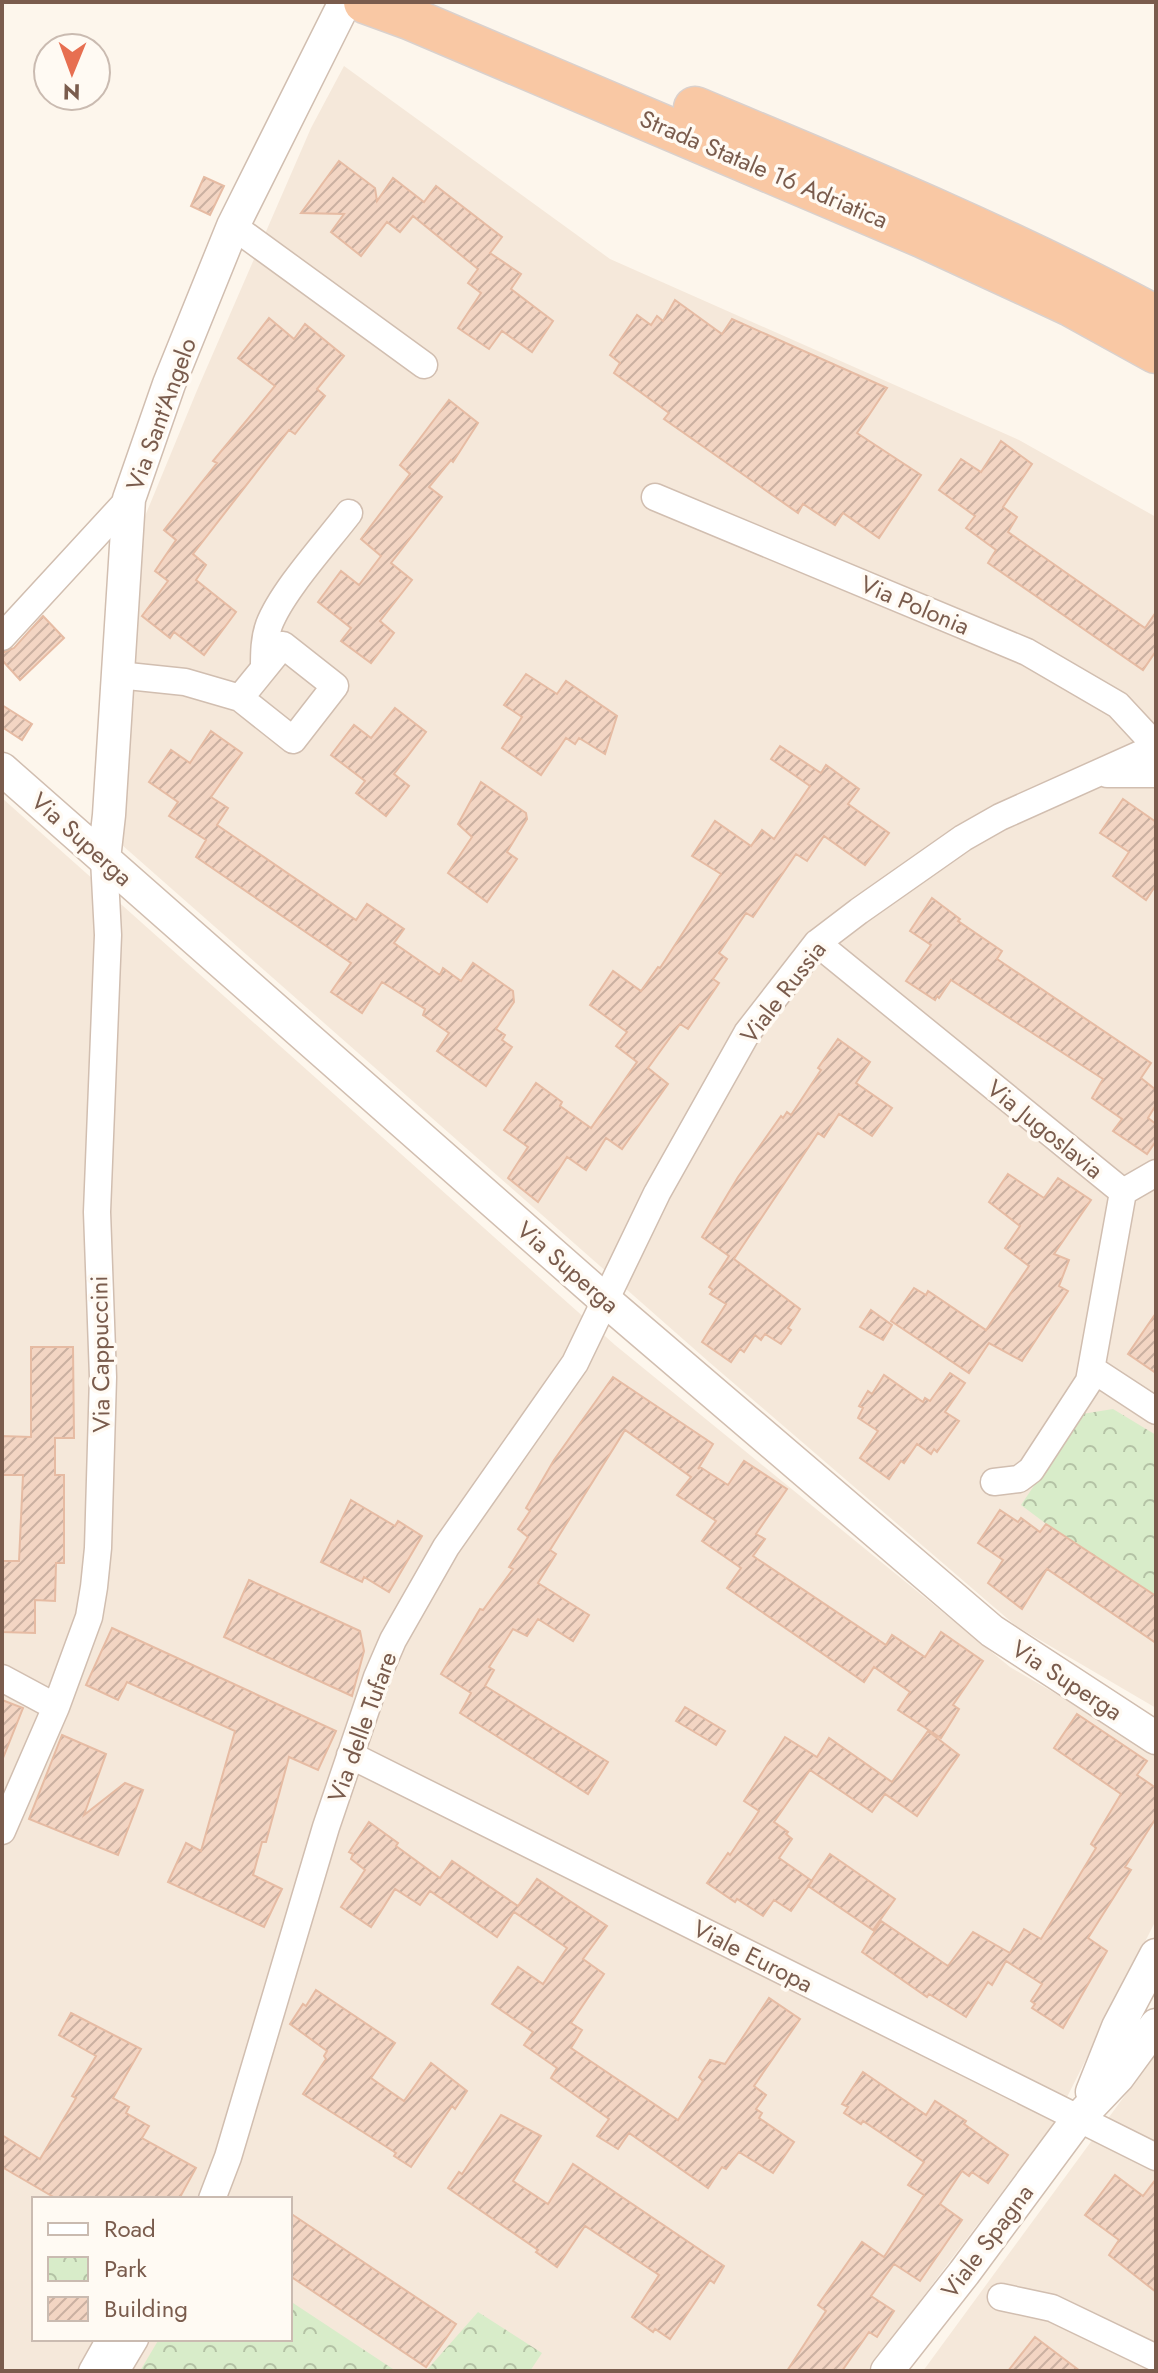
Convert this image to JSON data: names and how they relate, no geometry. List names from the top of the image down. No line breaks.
{"streets":{"highway":["Strada Statale 16 Adriatica"],"street":["Via Sant'Angelo","Via Polonia","Via Superga","Viale Russia","Via Jugoslavia","Via Cappuccini","Via delle Tufare","Viale Europa","Viale Spagna"]},"crossings":[["Via Sant'Angelo","Via Superga"],["Via Sant'Angelo","Via Cappuccini"],["Via Polonia","Viale Russia"],["Via Superga","Viale Russia"],["Via Superga","Via Cappuccini"],["Via Superga","Via delle Tufare"],["Viale Russia","Via Jugoslavia"],["Viale Russia","Via delle Tufare"],["Via delle Tufare","Viale Europa"],["Viale Europa","Viale Spagna"]],"legend":["Road","Park","Building"],"north":"bottom"}
